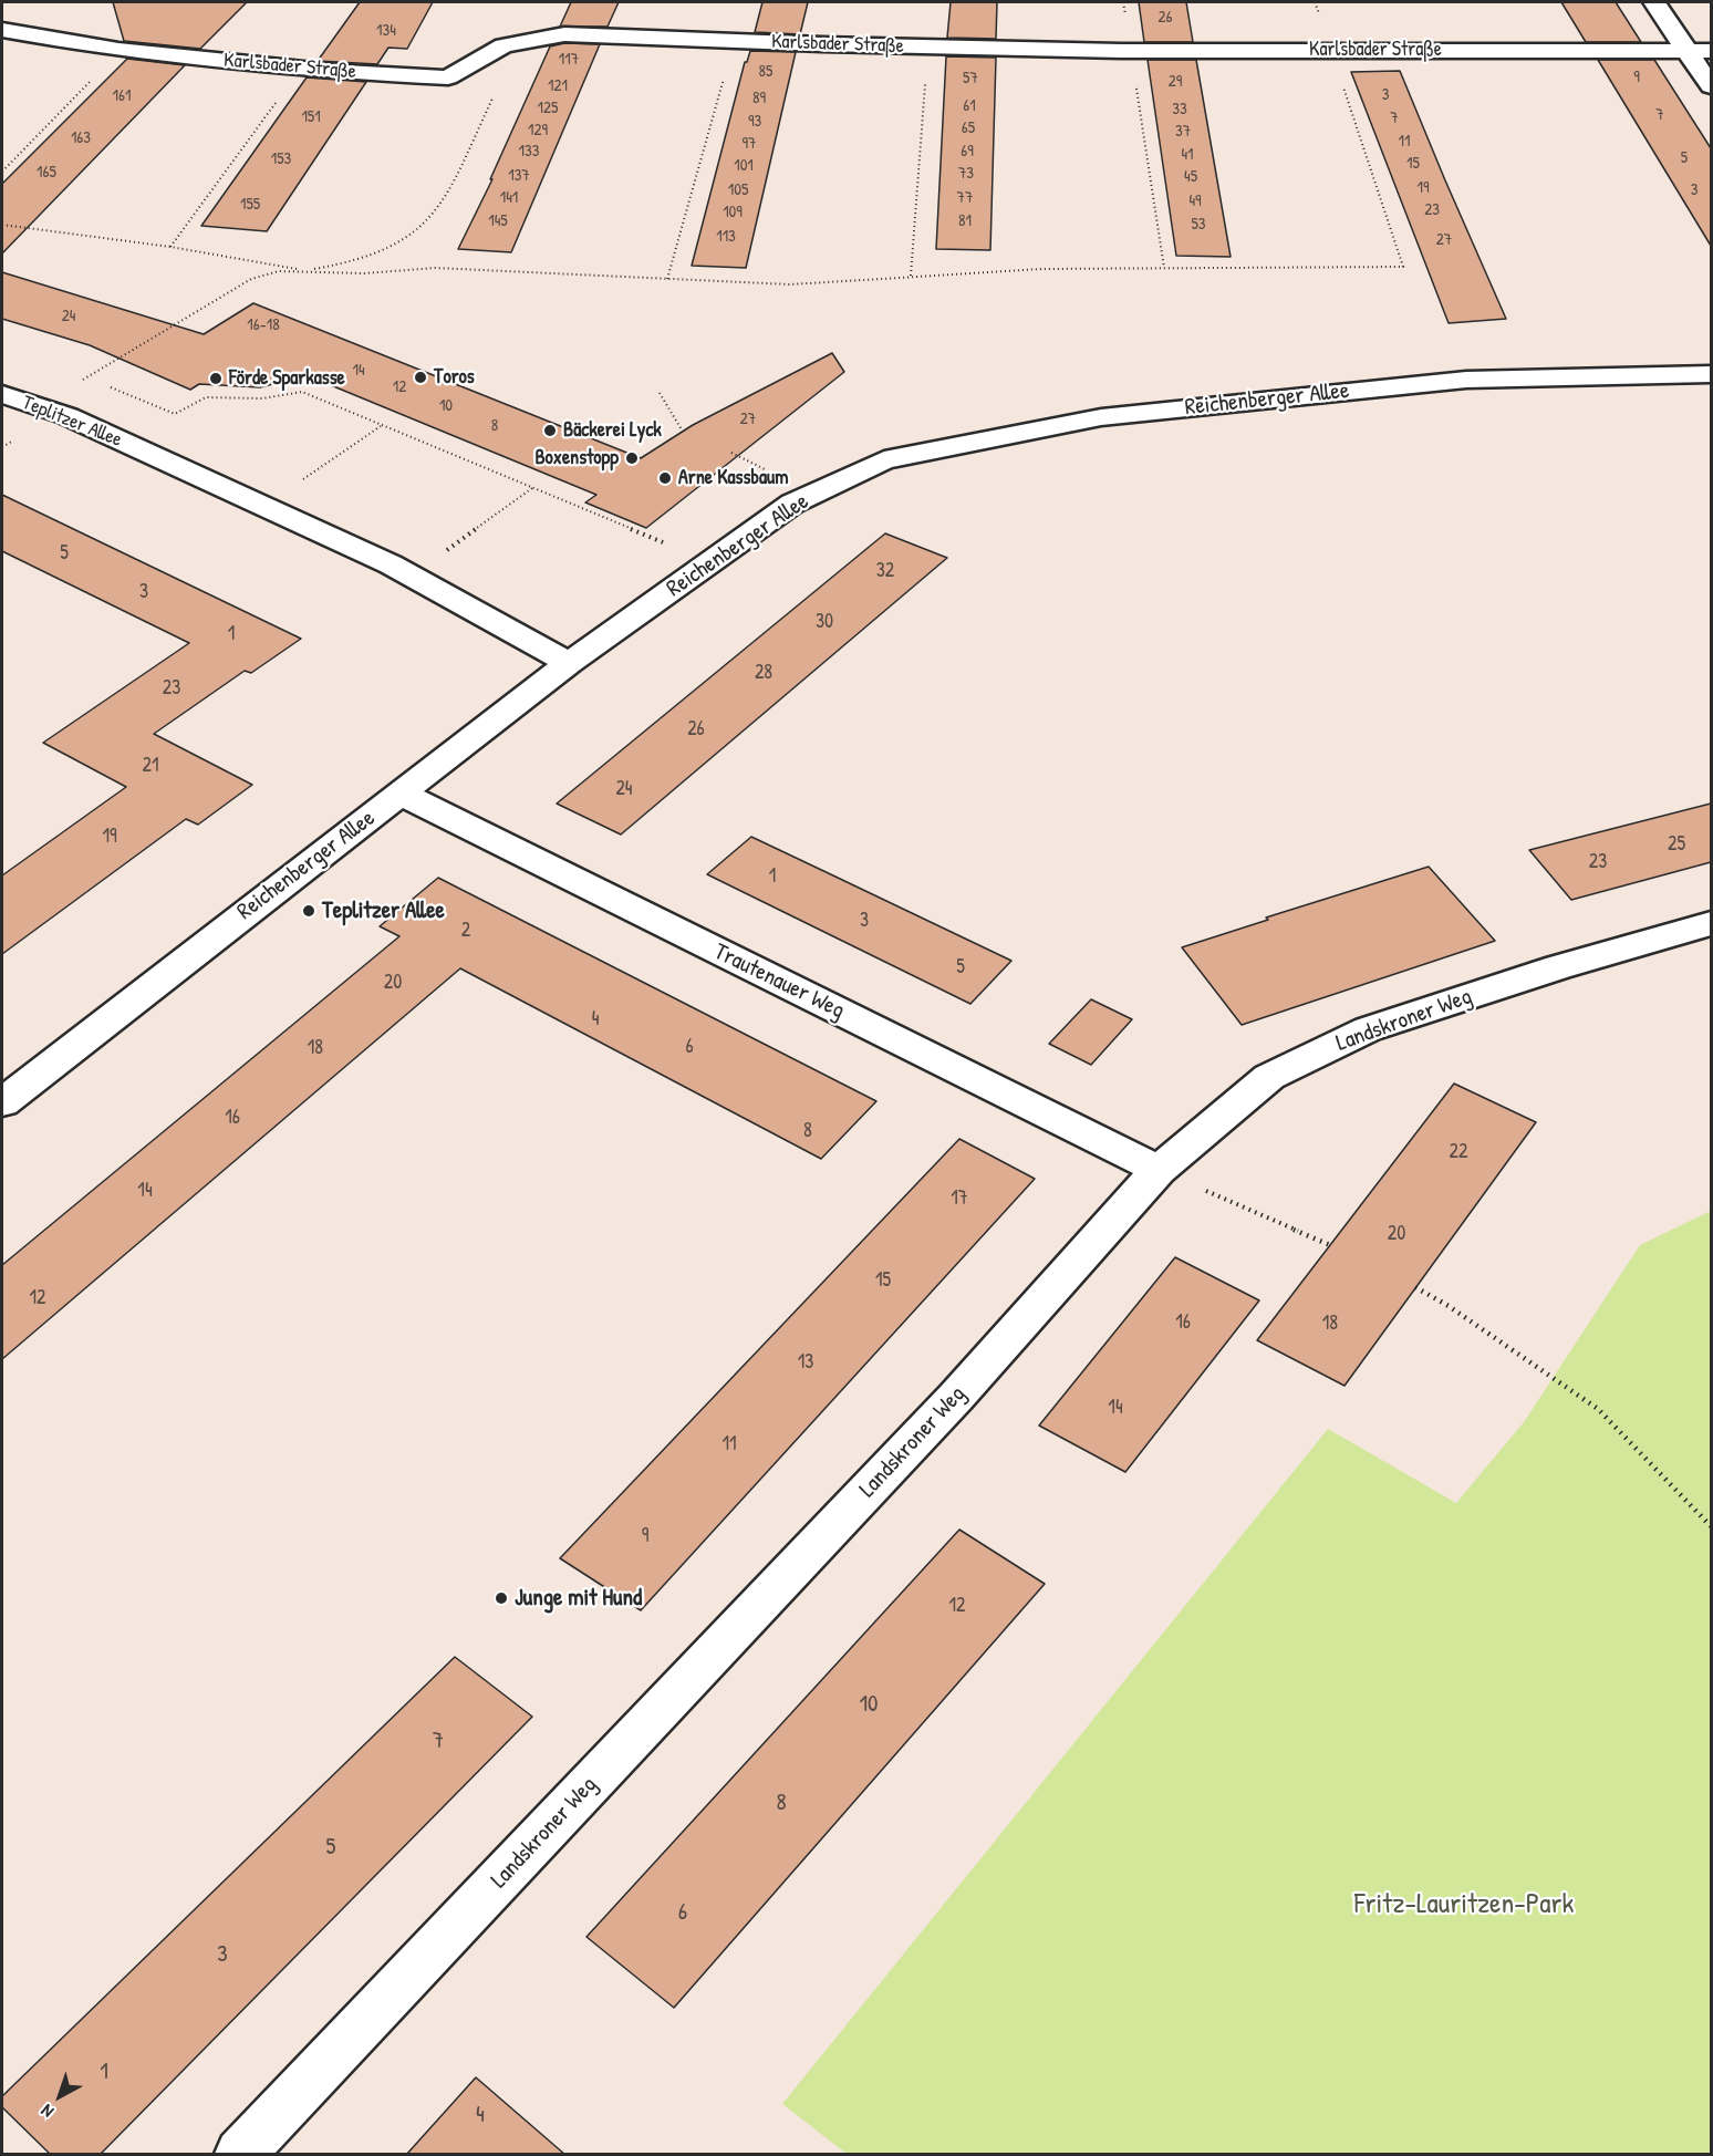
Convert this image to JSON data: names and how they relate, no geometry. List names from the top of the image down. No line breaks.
{"streets":{"street":["Karlsbader Straße","Reichenberger Allee","Teplitzer Allee","Trautenauer Weg","Landskroner Weg"]},"crossings":[["Reichenberger Allee","Teplitzer Allee"],["Reichenberger Allee","Trautenauer Weg"],["Trautenauer Weg","Landskroner Weg"]],"parks":["Fritz-Lauritzen-Park"],"places":["Toros","Förde Sparkasse","Bäckerei Lyck","Boxenstopp","Arne Kassbaum","Teplitzer Allee","Junge mit Hund"],"house_numbers":["26","134","117","85","9","57","29","121","3","161","89","61","125","33","7","151","7","93","65","129","37","163","11","97","133","69","41","5","153","15","101","165","73","137","45","19","105","3","141","77","49","155","23","109","145","81","53","113","27","24","16-18","14","12","10","27","8","5","32","3","30","1","28","23","26","21","24","19","25","23","1","3","2","5","20","4","6","18","16","8","22","14","17","20","15","12","16","18","13","14","11","9","12","10","7","8","5","6","3","1","4"],"north":"bottom left"}
